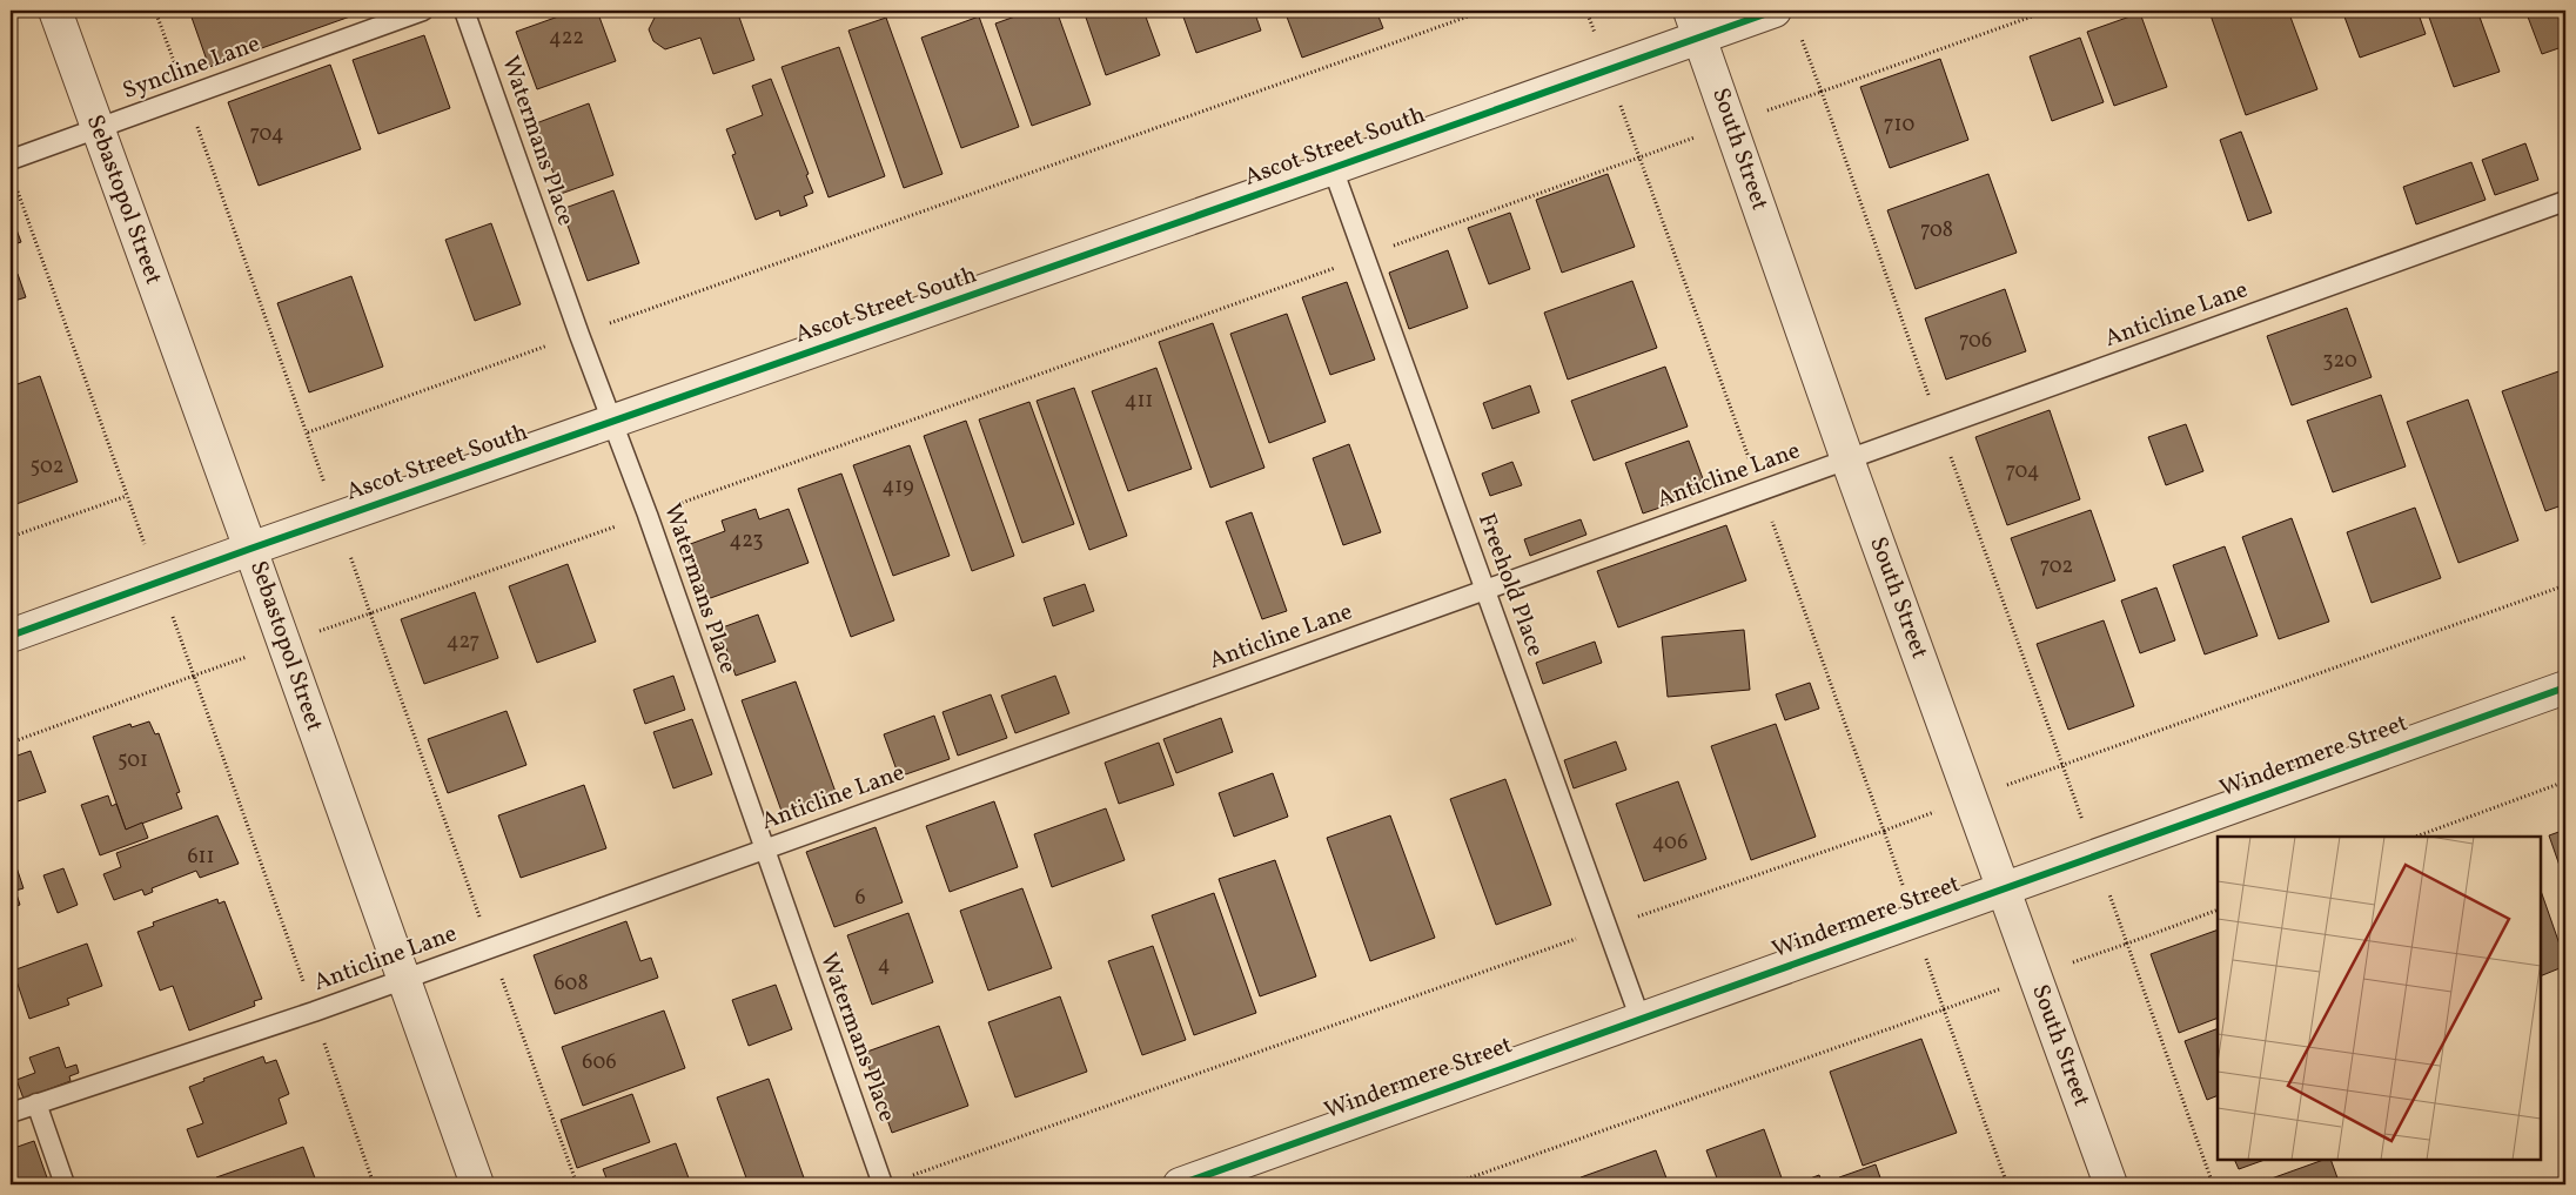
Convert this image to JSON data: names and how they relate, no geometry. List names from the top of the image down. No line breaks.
{"streets":{"street":["Ascot Street South","South Street","Sebastopol Street","Windermere Street"],"lane":["Syncline Lane","Watermans Place","Anticline Lane","Freehold Place"]},"crossings":[["Syncline Lane","Sebastopol Street"],["Watermans Place","Ascot Street South"],["Watermans Place","Anticline Lane"],["Ascot Street South","South Street"],["Ascot Street South","Sebastopol Street"],["Ascot Street South","Freehold Place"],["South Street","Anticline Lane"],["South Street","Windermere Street"],["Sebastopol Street","Anticline Lane"],["Anticline Lane","Freehold Place"],["Freehold Place","Windermere Street"]],"house_numbers":["422","710","704","708","706","320","411","502","704","419","423","702","427","501","406","611","6","4","608","606"]}
